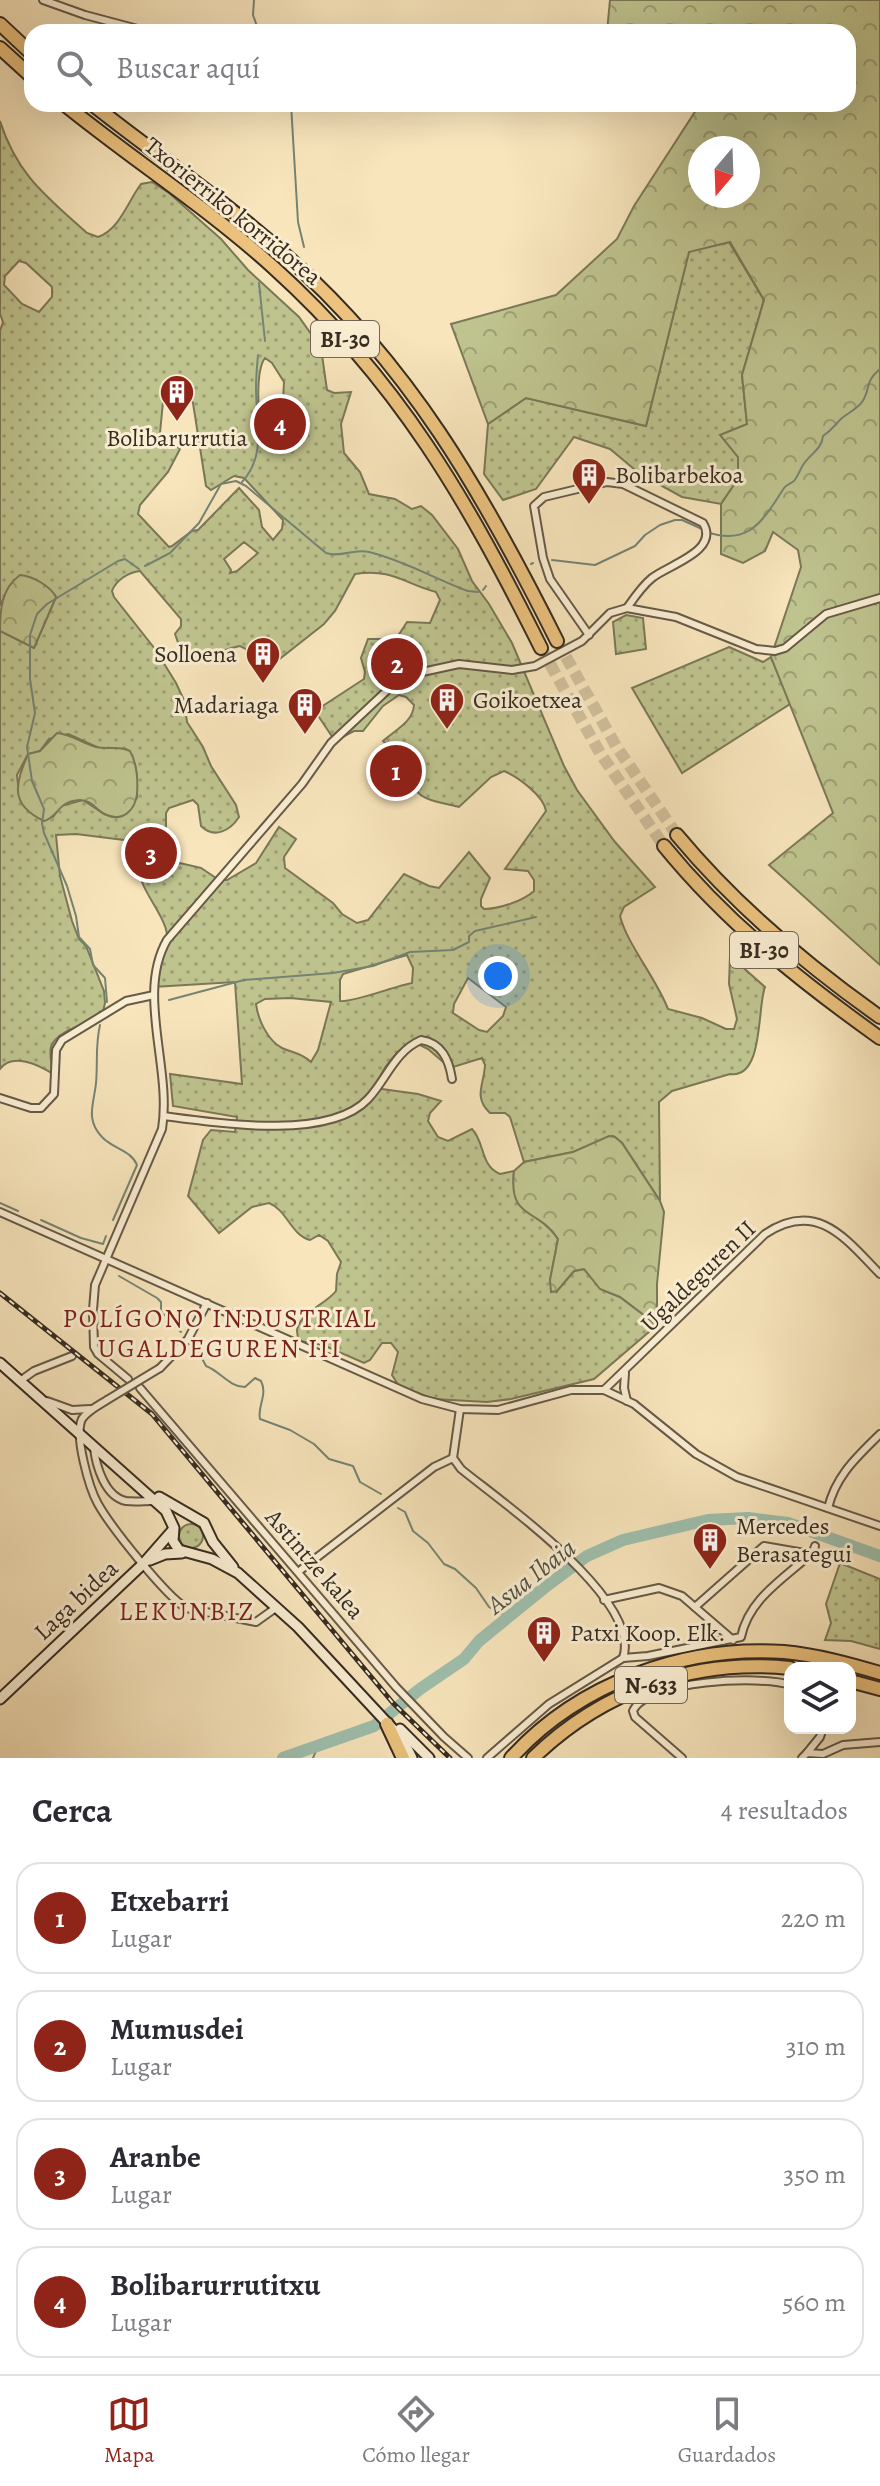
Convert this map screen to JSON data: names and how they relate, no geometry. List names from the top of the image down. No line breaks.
{"streets":{"highway":["Txorierriko korridorea","BI-30","N-633"],"street":["Ugaldeguren II","Astintze kalea","Laga bidea"]},"districts":["POLÍGONO INDUSTRIAL UGALDEGUREN III","LEKUNBIZ"],"water":["Asua Ibaia"],"places":{"building":["Bolibarurrutia","Bolibarbekoa","Solloena","Goikoetxea","Madariaga","Mercedes Berasategui","Patxi Koop. Elk."]},"north":"bottom","page":{"search":"Buscar aquí","pins":["4","2","1","3"],"heading":["Cerca","4 resultados"],"list":[{"mark":"1","name":"Etxebarri","note":"Lugar","value":"220 m"},{"mark":"2","name":"Mumusdei","note":"Lugar","value":"310 m"},{"mark":"3","name":"Aranbe","note":"Lugar","value":"350 m"},{"mark":"4","name":"Bolibarurrutitxu","note":"Lugar","value":"560 m"}],"nav":["Mapa","Cómo llegar","Guardados"]}}
